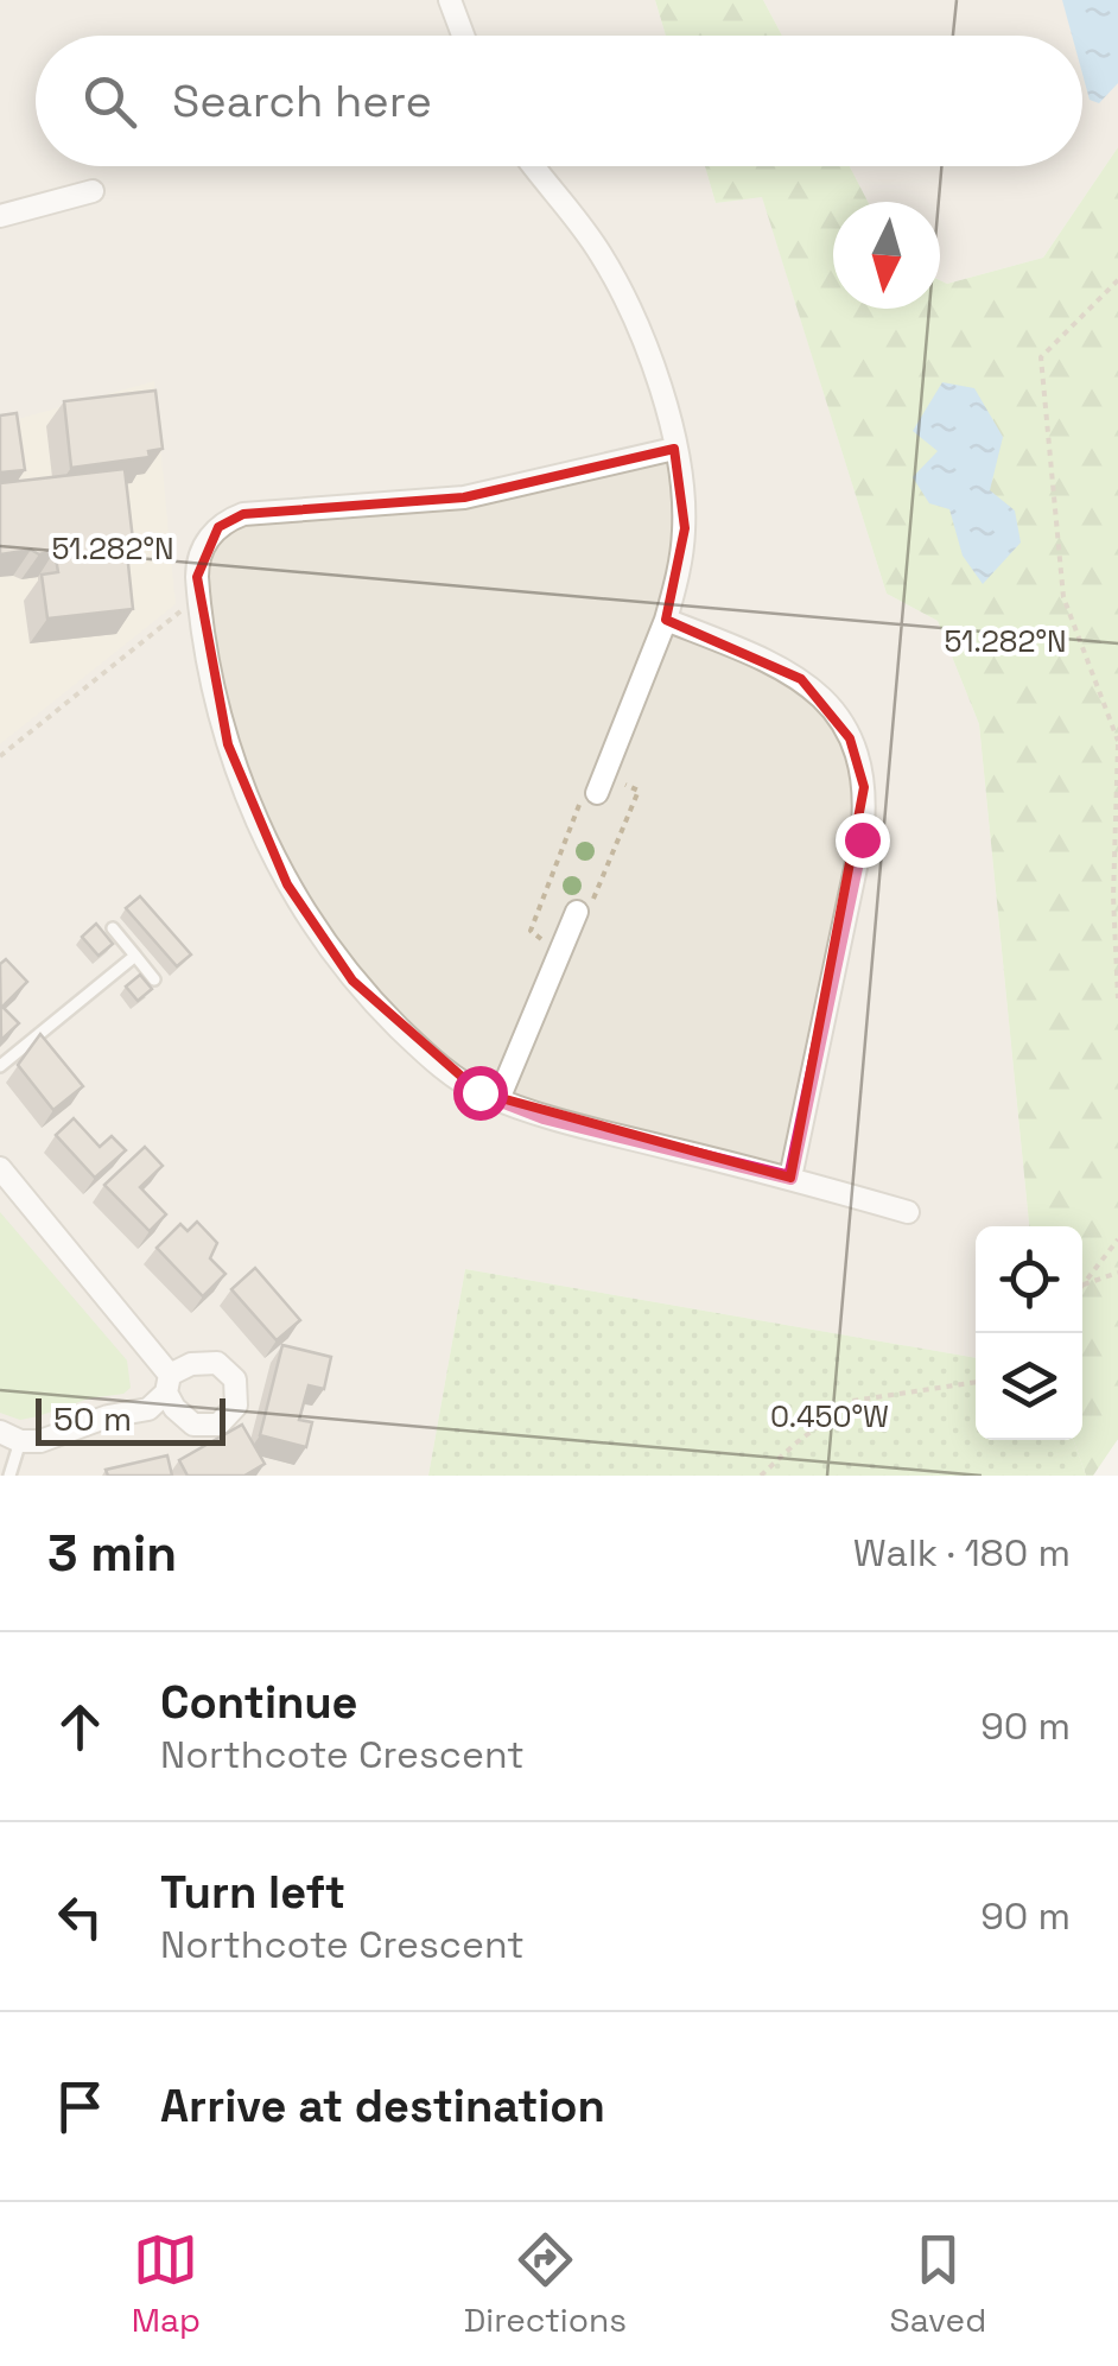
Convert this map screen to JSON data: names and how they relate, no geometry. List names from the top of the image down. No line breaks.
{"scale_bar":"50 m","north":"bottom","page":{"search":"Search here","scale":"50 m","heading":["3 min","Walk · 180 m"],"list":[["Continue","Northcote Crescent","90 m"],["Turn left","Northcote Crescent","90 m"],"Arrive at destination"],"nav":["Map","Directions","Saved"]},"coordinates":["51.282°N","0.450°W"]}
